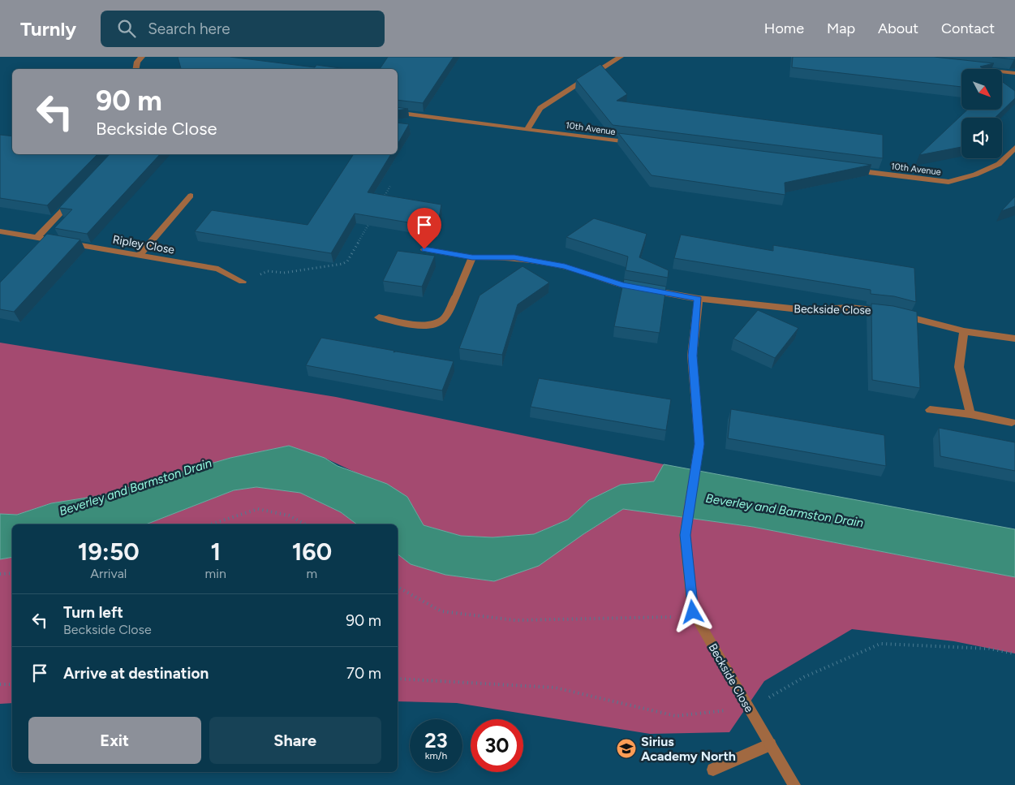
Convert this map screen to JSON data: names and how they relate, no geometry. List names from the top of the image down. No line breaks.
{"streets":{"street":["10th Avenue","Ripley Close","Beckside Close"]},"water":["Beverley and Barmston Drain"],"places":{"school or university":["Sirius Academy North"]},"north":"bottom right","page":{"header":"Turnly","search":"Search here","nav":["Home","Map","About","Contact"],"turn":["90 m","Beckside Close"],"eta":["19:50","Arrival","1","min","160","m"],"list":[{"name":"Turn left","note":"Beckside Close","value":"90 m"},{"name":"Arrive at destination","value":"70 m"}],"buttons":["Exit","Share"],"speed":"23 km/h","limit":"30"}}
